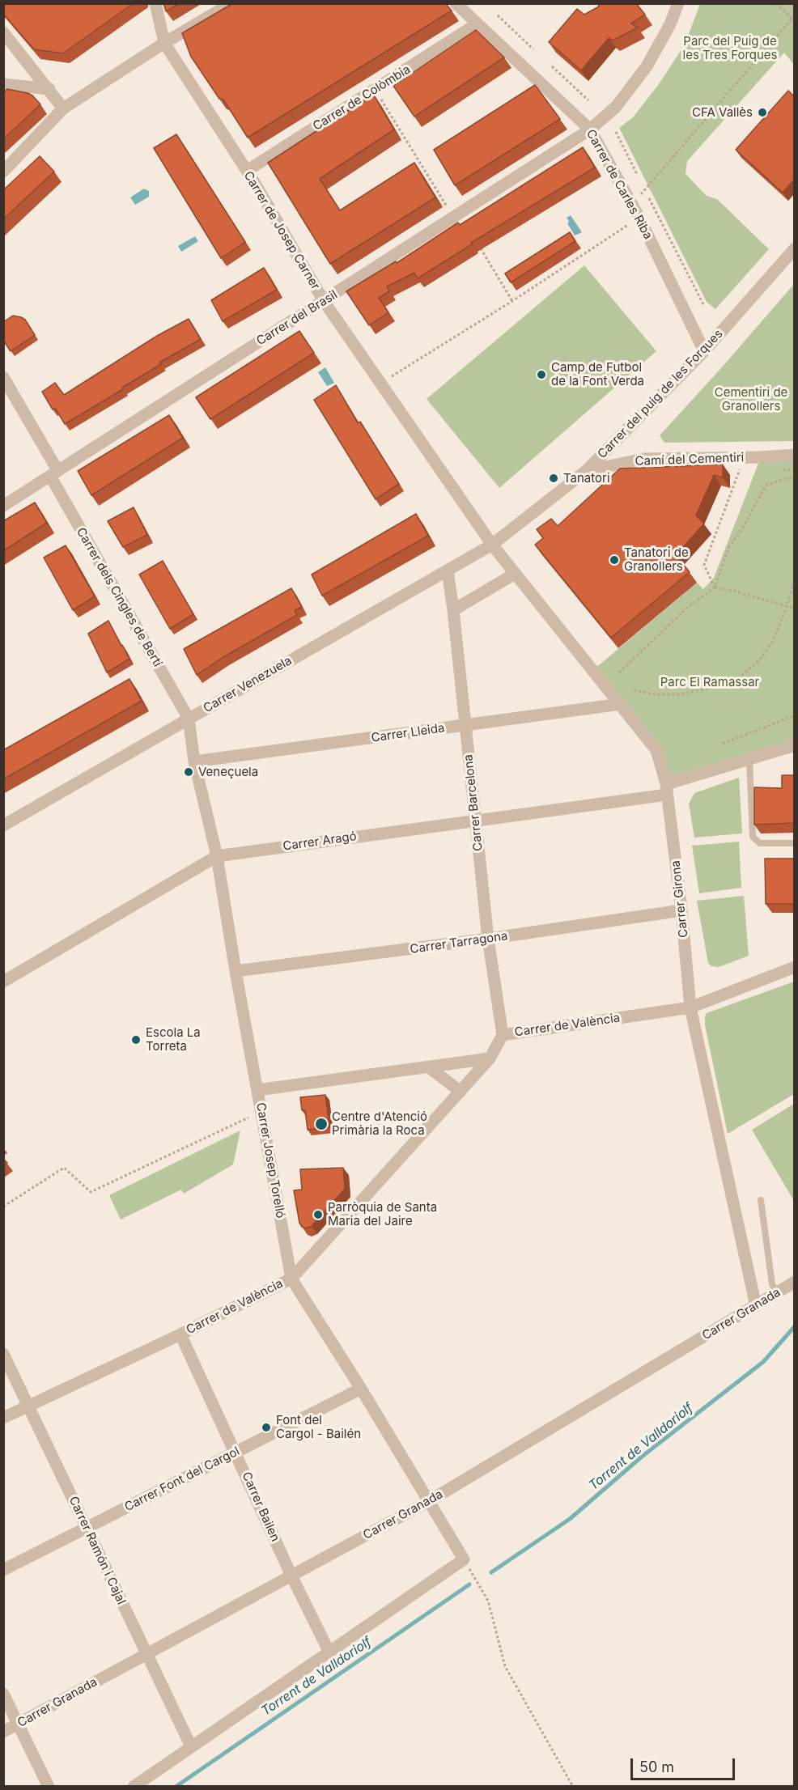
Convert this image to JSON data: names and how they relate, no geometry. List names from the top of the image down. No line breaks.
{"streets":{"street":["Carrer de Colòmbia","Carrer de Carles Riba","Carrer de Josep Carner","Carrer del Brasil","Carrer del puig de les Forques","Camí del Cementiri","Carrer dels Cingles de Bertí","Carrer Venezuela","Carrer Lleida","Carrer Barcelona","Carrer Aragó","Carrer Girona","Carrer Tarragona","Carrer de València","Carrer Josep Torelló","Carrer Granada","Carrer Font del Cargol","Carrer Bailen","Carrer Ramón i Cajal"]},"crossings":[["Carrer de Colòmbia","Carrer de Carles Riba"],["Carrer de Colòmbia","Carrer de Josep Carner"],["Carrer de Carles Riba","Carrer del Brasil"],["Carrer de Carles Riba","Carrer del puig de les Forques"],["Carrer de Josep Carner","Carrer del Brasil"],["Carrer de Josep Carner","Carrer del puig de les Forques"],["Carrer de Josep Carner","Carrer Venezuela"],["Carrer de Josep Carner","Carrer Girona"],["Carrer del Brasil","Carrer dels Cingles de Bertí"],["Carrer del puig de les Forques","Camí del Cementiri"],["Carrer del puig de les Forques","Carrer Venezuela"],["Carrer del puig de les Forques","Carrer Girona"],["Carrer dels Cingles de Bertí","Carrer Venezuela"],["Carrer dels Cingles de Bertí","Carrer Josep Torelló"],["Carrer Venezuela","Carrer Barcelona"],["Carrer Venezuela","Carrer Girona"],["Carrer Venezuela","Carrer Josep Torelló"],["Carrer Lleida","Carrer Barcelona"],["Carrer Lleida","Carrer Girona"],["Carrer Lleida","Carrer Josep Torelló"],["Carrer Barcelona","Carrer Aragó"],["Carrer Barcelona","Carrer Tarragona"],["Carrer Barcelona","Carrer de València"],["Carrer Aragó","Carrer Girona"],["Carrer Aragó","Carrer Josep Torelló"],["Carrer Girona","Carrer Tarragona"],["Carrer Girona","Carrer de València"],["Carrer Girona","Carrer Granada"],["Carrer Tarragona","Carrer Josep Torelló"],["Carrer de València","Carrer Josep Torelló"],["Carrer de València","Carrer Bailen"],["Carrer de València","Carrer Ramón i Cajal"],["Carrer Josep Torelló","Carrer Granada"],["Carrer Josep Torelló","Carrer Font del Cargol"],["Carrer Granada","Carrer Bailen"],["Carrer Granada","Carrer Ramón i Cajal"],["Carrer Font del Cargol","Carrer Bailen"],["Carrer Font del Cargol","Carrer Ramón i Cajal"]],"water":["Torrent de Valldoriolf"],"parks":["Parc del Puig de les Tres Forques","Cementiri de Granollers","Parc El Ramassar"],"places":["CFA Vallès","Camp de Futbol de la Font Verda","Tanatori","Tanatori de Granollers","Veneçuela","Escola La Torreta","Centre d'Atenció Primària la Roca","Parròquia de Santa Maria del Jaire","Font del Cargol - Bailén"],"scale_bar":"50 m"}
